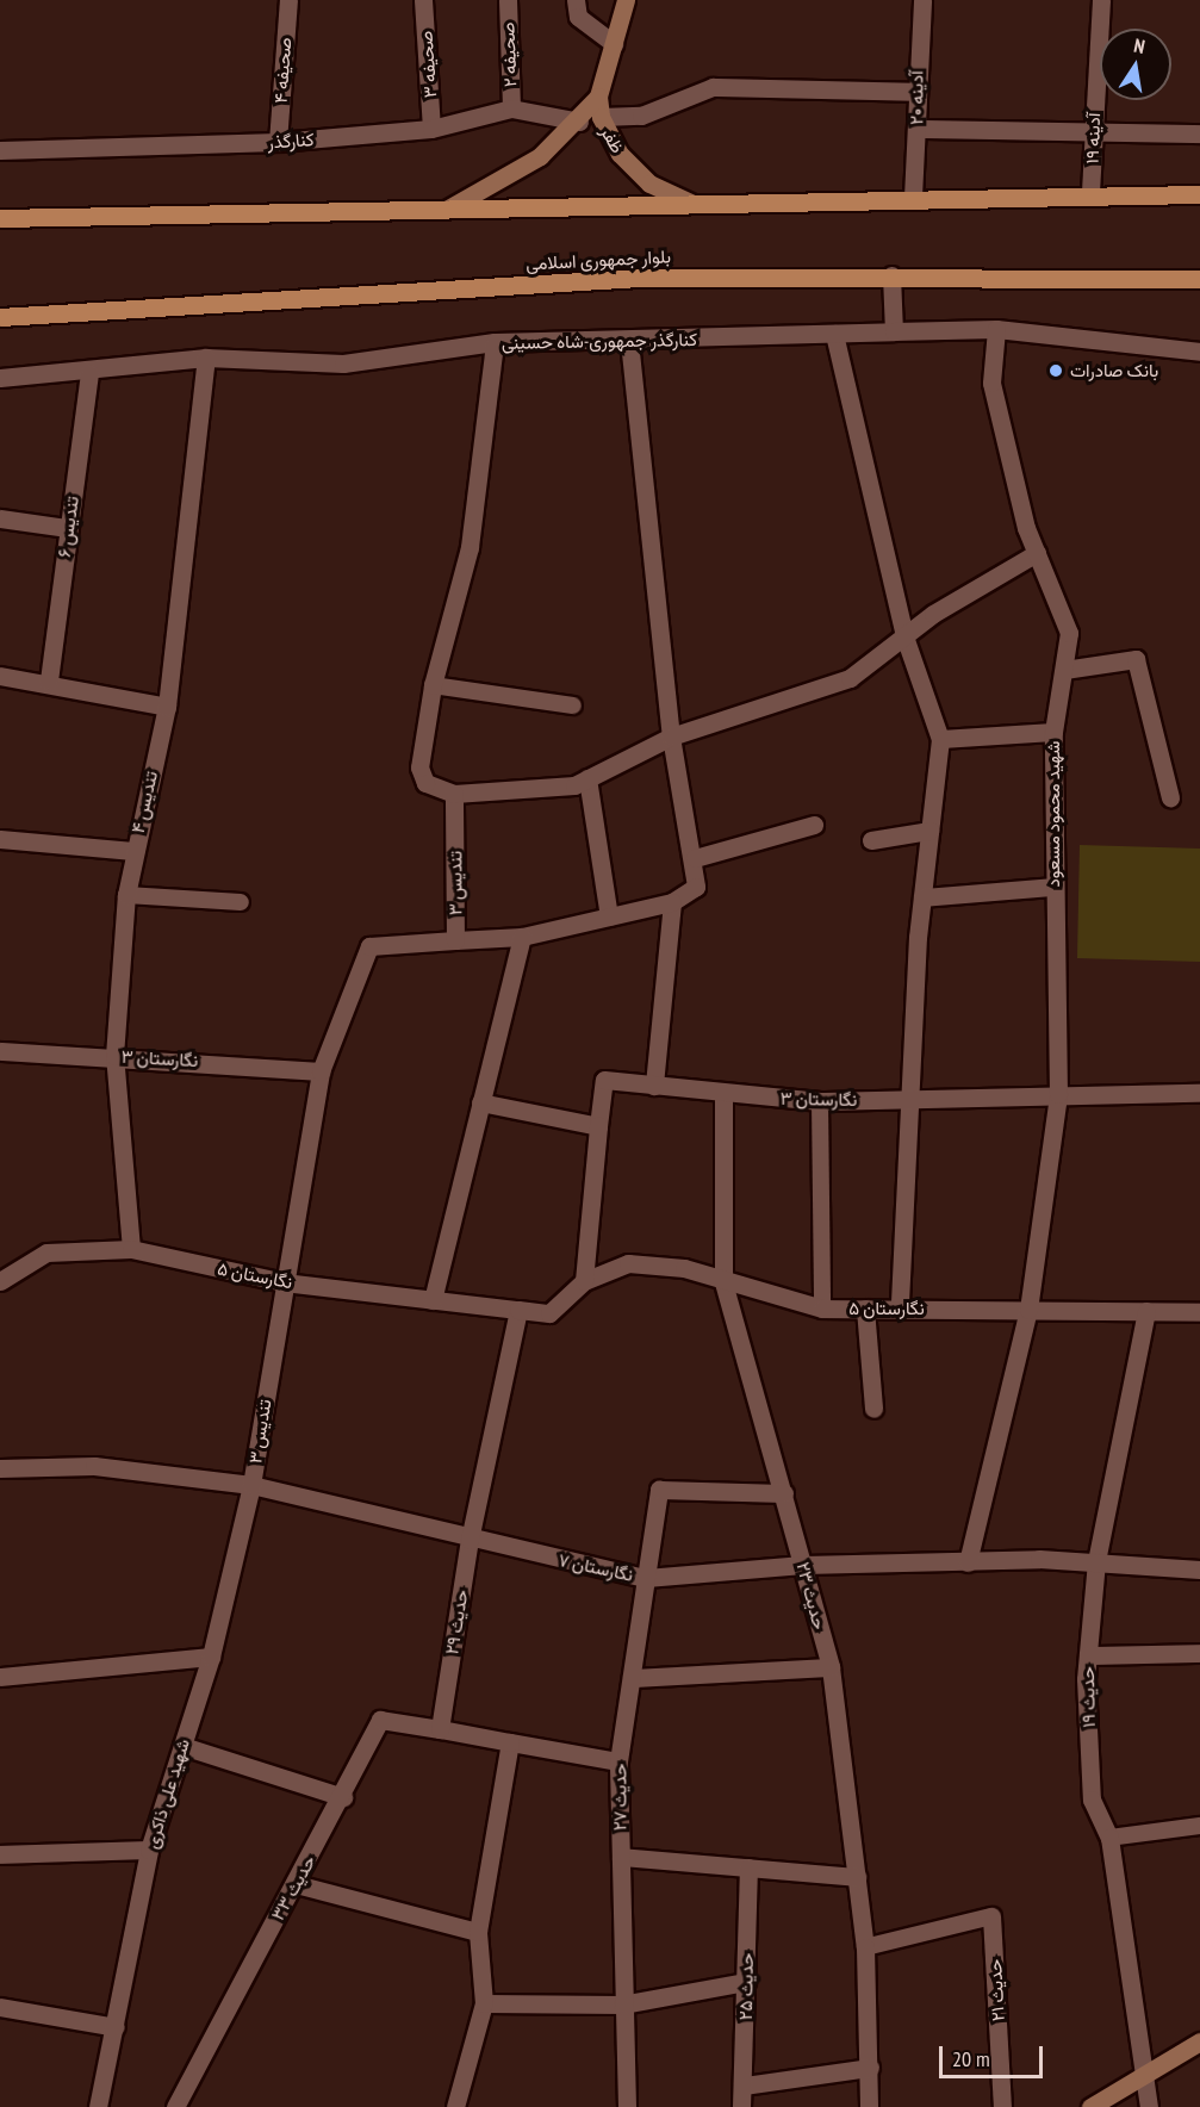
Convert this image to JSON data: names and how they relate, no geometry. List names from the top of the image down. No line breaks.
{"streets":{"main road":["بلوار جمهوری اسلامی"],"street":["صحیفه ۲","صحیفه ۳","صحیفه ۴","آدینه ۲۰","آدینه ۱۹","ظفر","کنارگذر","کنارگذر جمهوری-شاه حسینی","تندیس ۶","تندیس ۴","شهید محمود مسعود","تندیس ۳","نگارستان ۳","نگارستان ۵","نگارستان ۷","حدیث ۲۳","حدیث ۲۹","حدیث ۱۹","شهید علی ذاکری","حدیث ۲۷","حدیث ۳۳","حدیث ۲۵","حدیث ۲۱"]},"crossings":[["صحیفه ۲","کنارگذر"],["صحیفه ۳","کنارگذر"],["صحیفه ۴","کنارگذر"],["کنارگذر جمهوری-شاه حسینی","تندیس ۶"],["کنارگذر جمهوری-شاه حسینی","تندیس ۴"],["کنارگذر جمهوری-شاه حسینی","شهید محمود مسعود"],["تندیس ۴","نگارستان ۳"],["تندیس ۴","نگارستان ۵"],["شهید محمود مسعود","نگارستان ۳"],["شهید محمود مسعود","نگارستان ۵"],["شهید محمود مسعود","نگارستان ۷"],["تندیس ۳","نگارستان ۳"],["تندیس ۳","نگارستان ۵"],["تندیس ۳","نگارستان ۷"],["تندیس ۳","شهید علی ذاکری"],["نگارستان ۳","حدیث ۲۳"],["نگارستان ۵","حدیث ۲۳"],["نگارستان ۵","حدیث ۲۹"],["نگارستان ۵","حدیث ۱۹"],["نگارستان ۷","حدیث ۲۳"],["نگارستان ۷","حدیث ۲۹"],["نگارستان ۷","حدیث ۱۹"],["نگارستان ۷","شهید علی ذاکری"],["نگارستان ۷","حدیث ۲۷"],["حدیث ۲۳","حدیث ۲۷"],["حدیث ۲۹","حدیث ۳۳"]],"places":["بانک صادرات"],"scale_bar":"20 m","north":"top"}
